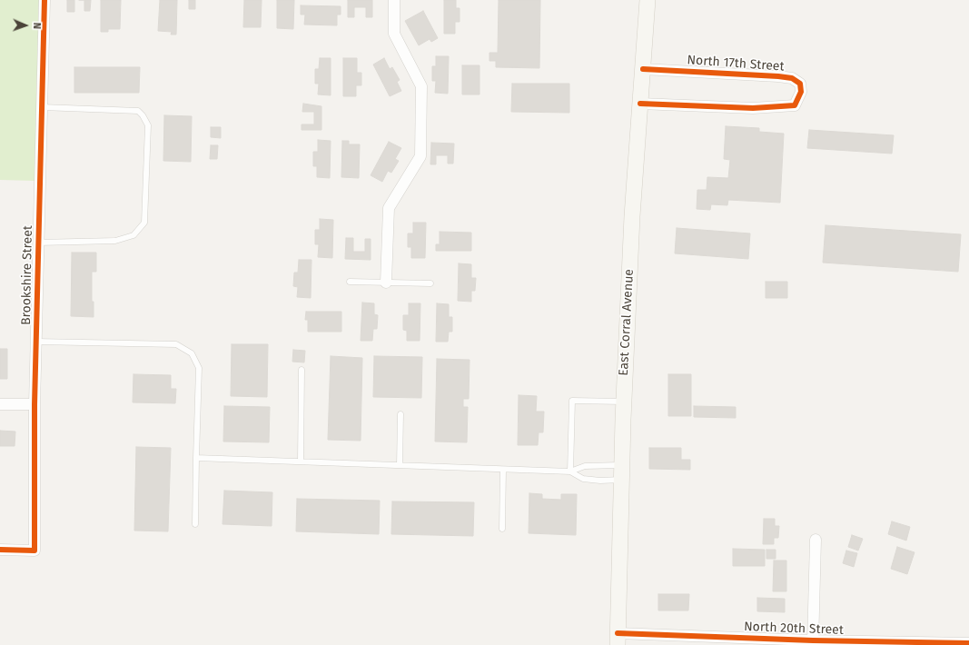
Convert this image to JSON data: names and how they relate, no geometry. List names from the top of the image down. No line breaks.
{"streets":{"main road":["East Corral Avenue"],"street":["North 17th Street","Brookshire Street","North 20th Street"]},"crossings":[["North 17th Street","East Corral Avenue"],["East Corral Avenue","North 20th Street"]],"north":"right"}
